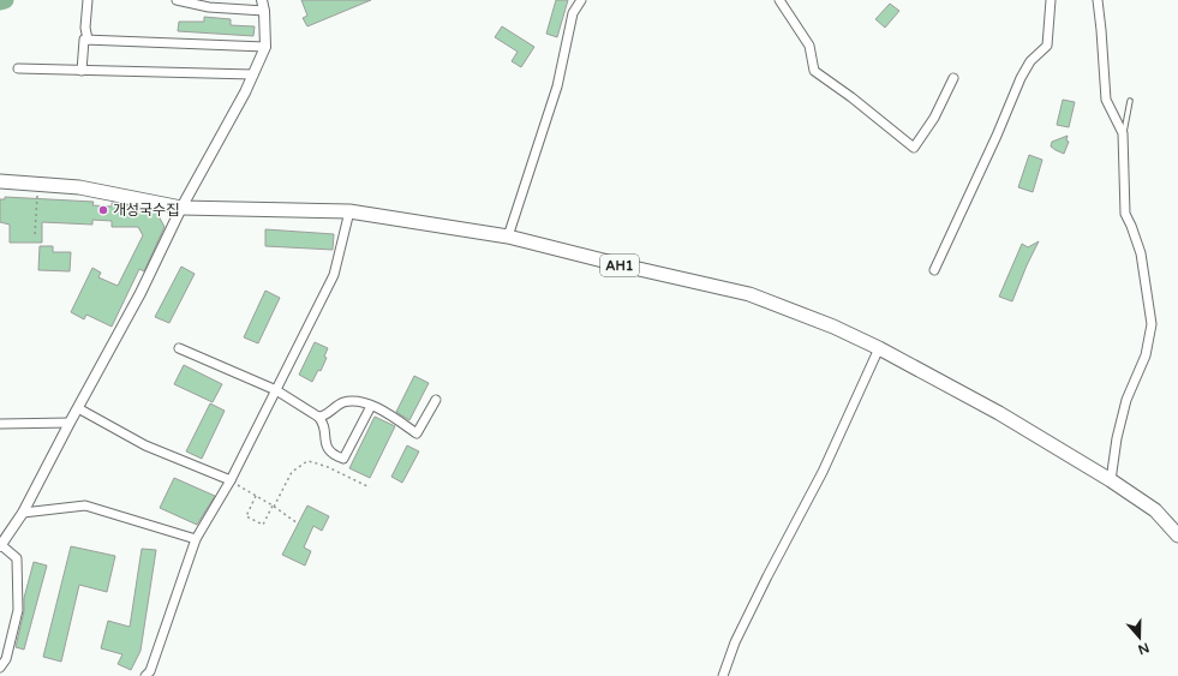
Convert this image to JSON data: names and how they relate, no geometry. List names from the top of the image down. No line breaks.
{"streets":{"main road":["AH1"]},"places":["개성국수집"],"north":"bottom"}
